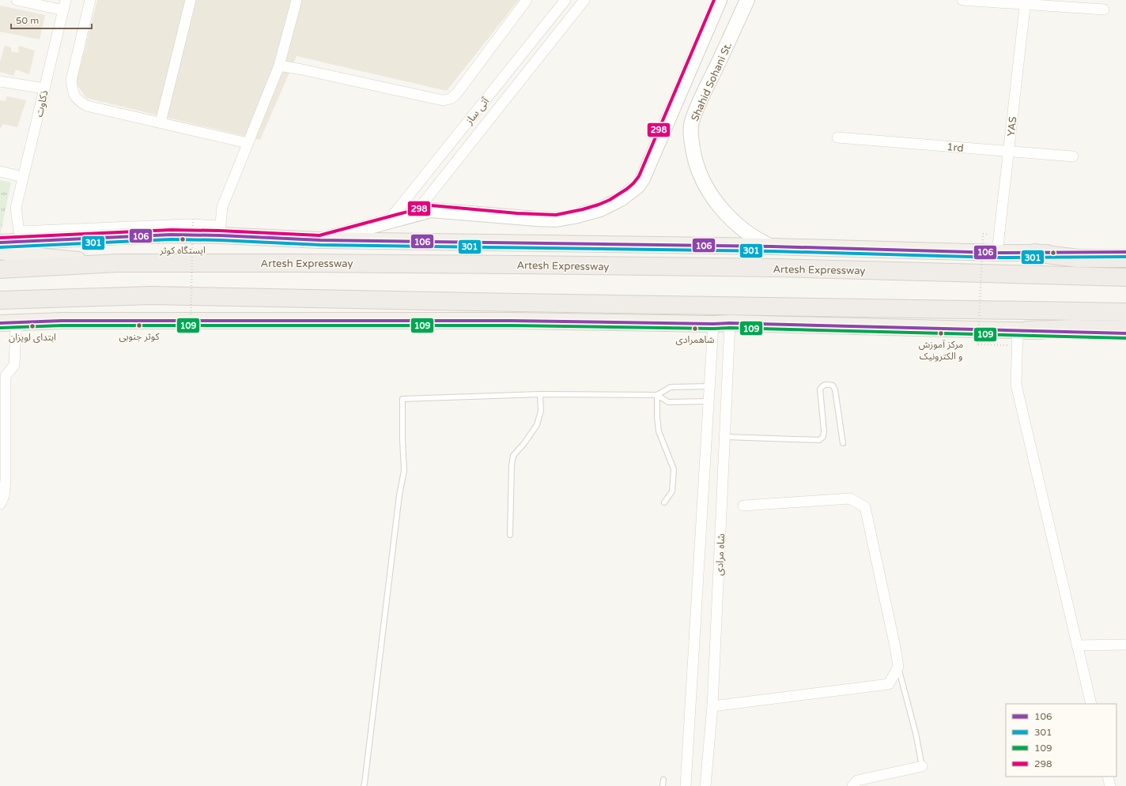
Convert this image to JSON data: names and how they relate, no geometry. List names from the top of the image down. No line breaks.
{"streets":{"highway":["Artesh Expressway"],"main road":["Shahid Sohani St."],"street":["ذکاوت","آتی ساز","YAS","1rd","شاه مرادی"]},"crossings":[["YAS","1rd"]],"places":["ایستگاه کوثر","کوثر جنوبی","ابتدای لویزان","شاهمرادی","مرکز آموزش و الکترونیک"],"lines":["transit line 298","transit line 106","transit line 301","transit line 109"],"legend":["106","301","109","298"],"scale_bar":"50 m"}
